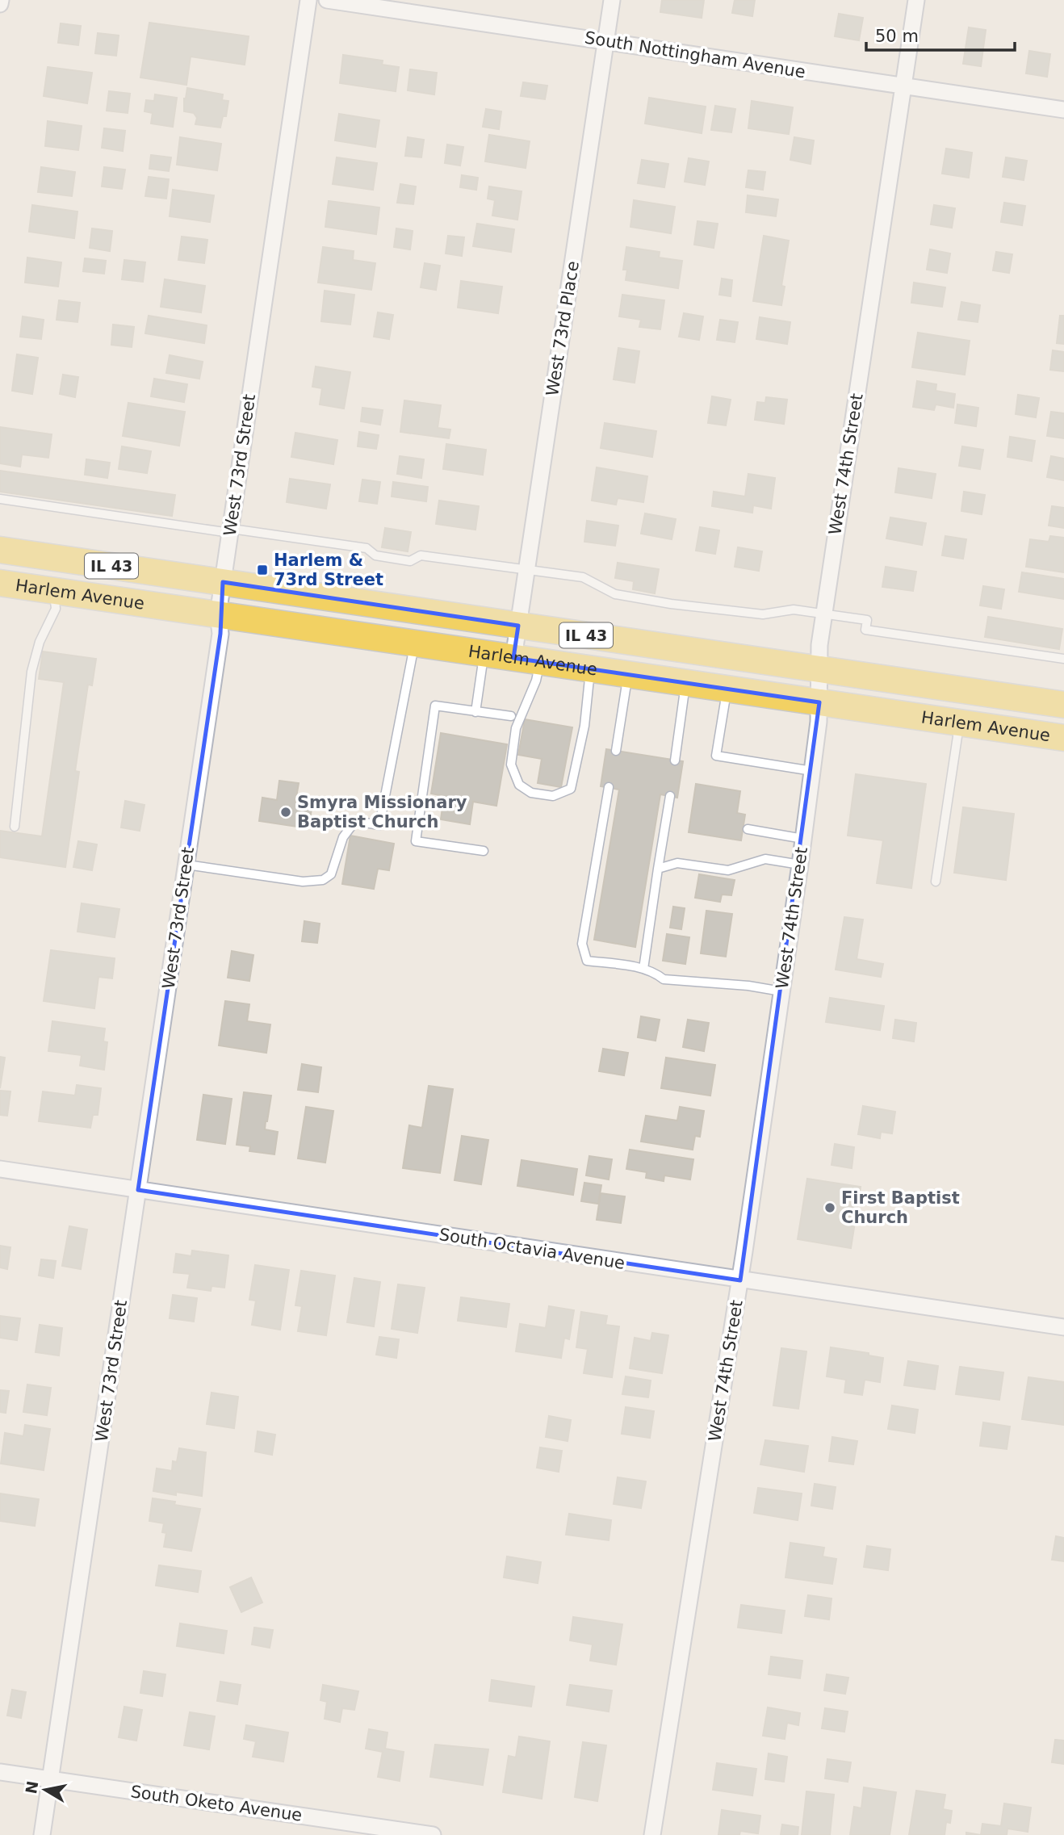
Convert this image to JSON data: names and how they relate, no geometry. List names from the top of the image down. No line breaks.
{"streets":{"main road":["IL 43","Harlem Avenue"],"street":["South Nottingham Avenue","West 73rd Place","West 74th Street","West 73rd Street","South Octavia Avenue","South Oketo Avenue"]},"crossings":[["South Nottingham Avenue","West 73rd Place"],["South Nottingham Avenue","West 74th Street"],["West 73rd Place","Harlem Avenue"],["West 74th Street","Harlem Avenue"],["West 74th Street","South Octavia Avenue"],["West 73rd Street","Harlem Avenue"],["West 73rd Street","South Octavia Avenue"],["West 73rd Street","South Oketo Avenue"]],"places":{"transit":["Harlem & 73rd Street"],"other":["Smyra Missionary Baptist Church","First Baptist Church"]},"scale_bar":"50 m","north":"left"}
